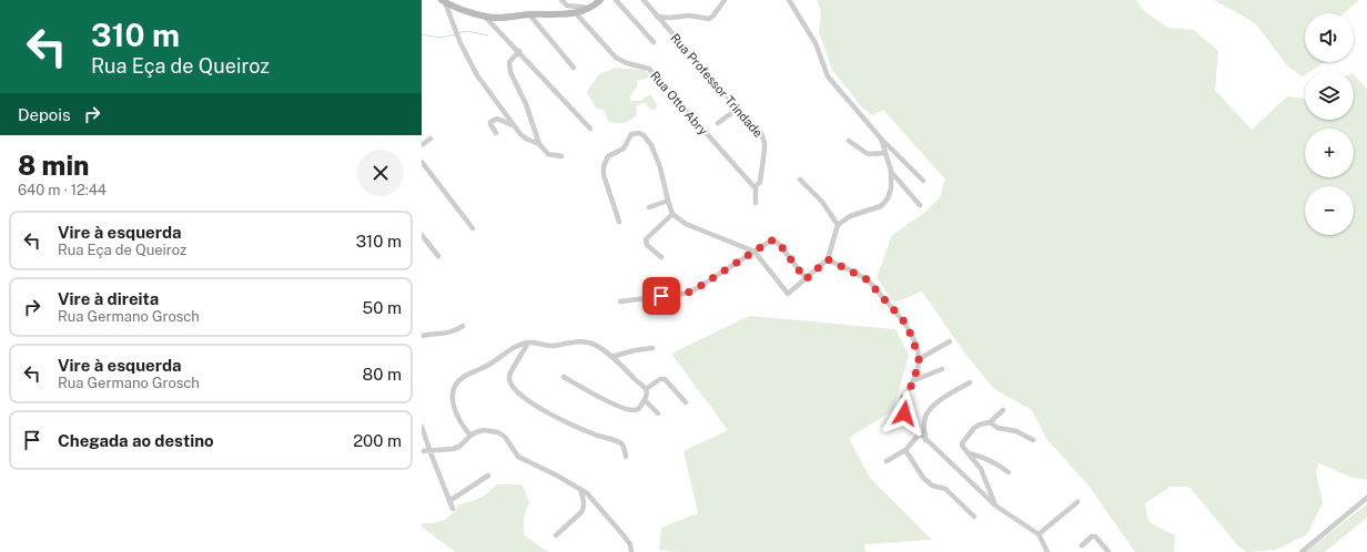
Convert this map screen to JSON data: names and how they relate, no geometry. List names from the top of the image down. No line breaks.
{"streets":{"street":["Rua Professor Trindade","Rua Otto Abry"]},"crossings":[["Rua Professor Trindade","Rua Otto Abry"]],"page":{"turn":["310 m","Rua Eça de Queiroz"],"map_buttons":["+","−"],"then":"Depois","heading":["8 min","640 m · 12:44"],"list":[{"name":"Vire à esquerda","note":"Rua Eça de Queiroz","value":"310 m"},{"name":"Vire à direita","note":"Rua Germano Grosch","value":"50 m"},{"name":"Vire à esquerda","note":"Rua Germano Grosch","value":"80 m"},{"name":"Chegada ao destino","value":"200 m"}]}}
